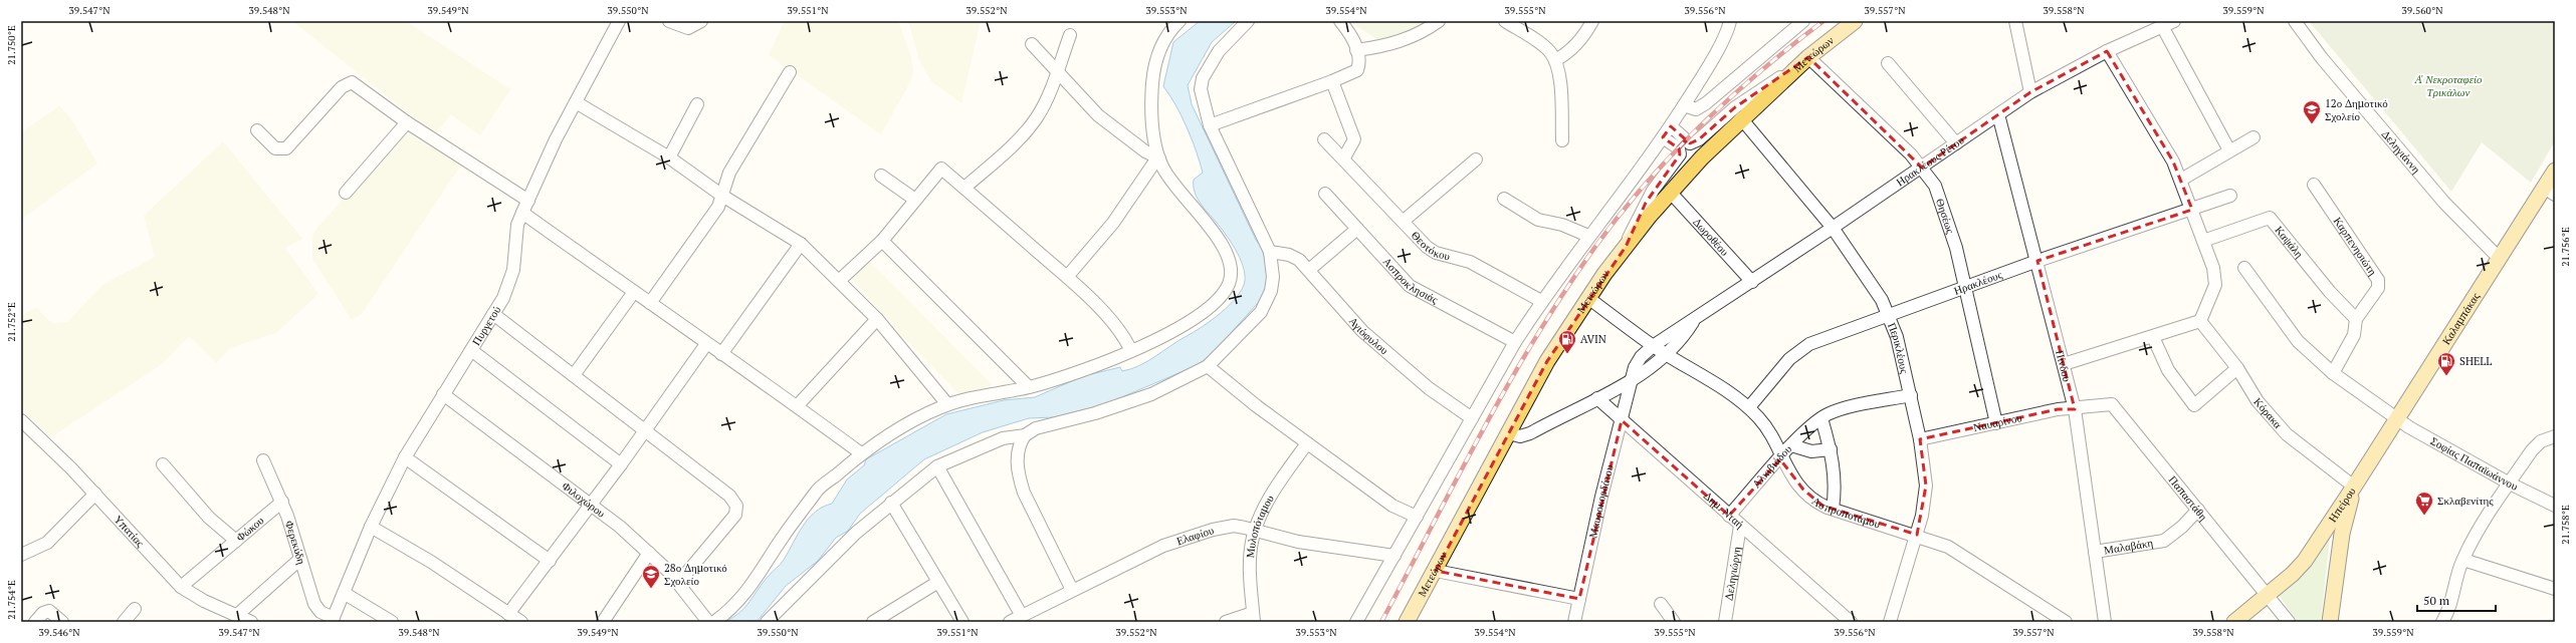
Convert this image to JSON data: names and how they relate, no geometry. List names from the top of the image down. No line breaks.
{"streets":{"main road":["Μετεώρων","Καλαμπάκας","Ηπείρου"],"street":["Δεληγιάννη","Ηρακλέους Ρέτου","Θησέως","Δωροθέου","Καψάλη","Θεοτόκου","Καρπενησιώτη","Ασπροκλησιάς","Ηρακλέους","Πυργετού","Αγιόφυλου","Περικλέους","Πίνδου","Κόρακα","Ναυαρίνου","Σοφίας Παπαϊωάννου","Αλκιβιάδου","Παπαστάθη","Φιλοχώρου","Μαυροκορδάτου","Δημ. Νταή","Ασπροποτάμου","Μυλοπόταμου","Φώκου","Υπατίας","Ελαφίου","Φερεκύδη","Μαλαβάκη","Δεληγιώργη"]},"crossings":[["Μετεώρων","Θησέως"],["Μετεώρων","Δωροθέου"],["Μετεώρων","Περικλέους"],["Μετεώρων","Ασπροποτάμου"],["Δεληγιάννη","Καλαμπάκας"],["Ηρακλέους Ρέτου","Θησέως"],["Ηρακλέους Ρέτου","Δωροθέου"],["Ηρακλέους Ρέτου","Περικλέους"],["Ηρακλέους Ρέτου","Πίνδου"],["Ηρακλέους Ρέτου","Μαυροκορδάτου"],["Θησέως","Ηρακλέους"],["Θησέως","Ναυαρίνου"],["Καψάλη","Καρπενησιώτη"],["Καρπενησιώτη","Σοφίας Παπαϊωάννου"],["Ηρακλέους","Περικλέους"],["Ηρακλέους","Πίνδου"],["Ηρακλέους","Ασπροποτάμου"],["Καλαμπάκας","Κόρακα"],["Καλαμπάκας","Σοφίας Παπαϊωάννου"],["Καλαμπάκας","Ηπείρου"],["Πυργετού","Φιλοχώρου"],["Πυργετού","Φερεκύδη"],["Περικλέους","Ναυαρίνου"],["Περικλέους","Αλκιβιάδου"],["Περικλέους","Ασπροποτάμου"],["Πίνδου","Ναυαρίνου"],["Πίνδου","Παπαστάθη"],["Πίνδου","Μαλαβάκη"],["Κόρακα","Ηπείρου"],["Ναυαρίνου","Παπαστάθη"],["Αλκιβιάδου","Δημ. Νταή"],["Αλκιβιάδου","Ασπροποτάμου"],["Παπαστάθη","Ηπείρου"],["Παπαστάθη","Μαλαβάκη"],["Μαυροκορδάτου","Δημ. Νταή"],["Μαυροκορδάτου","Ασπροποτάμου"],["Δημ. Νταή","Δεληγιώργη"],["Μυλοπόταμου","Ελαφίου"],["Φώκου","Υπατίας"],["Φώκου","Φερεκύδη"]],"parks":["A' Νεκροταφείο Τρικάλων"],"places":{"school or university":["12ο Δημοτικό Σχολείο","28ο Δημοτικό Σχολείο"],"fuel station":["AVIN","SHELL"],"supermarket":["Σκλαβενίτης"]},"scale_bar":"50 m","coordinates":["39.547°N","39.548°N","39.549°N","39.550°N","39.551°N","39.552°N","39.553°N","39.554°N","39.555°N","39.556°N","39.557°N","39.558°N","39.559°N","39.560°N","21.750°E","21.756°E","21.752°E","21.758°E","21.754°E","39.546°N"]}
